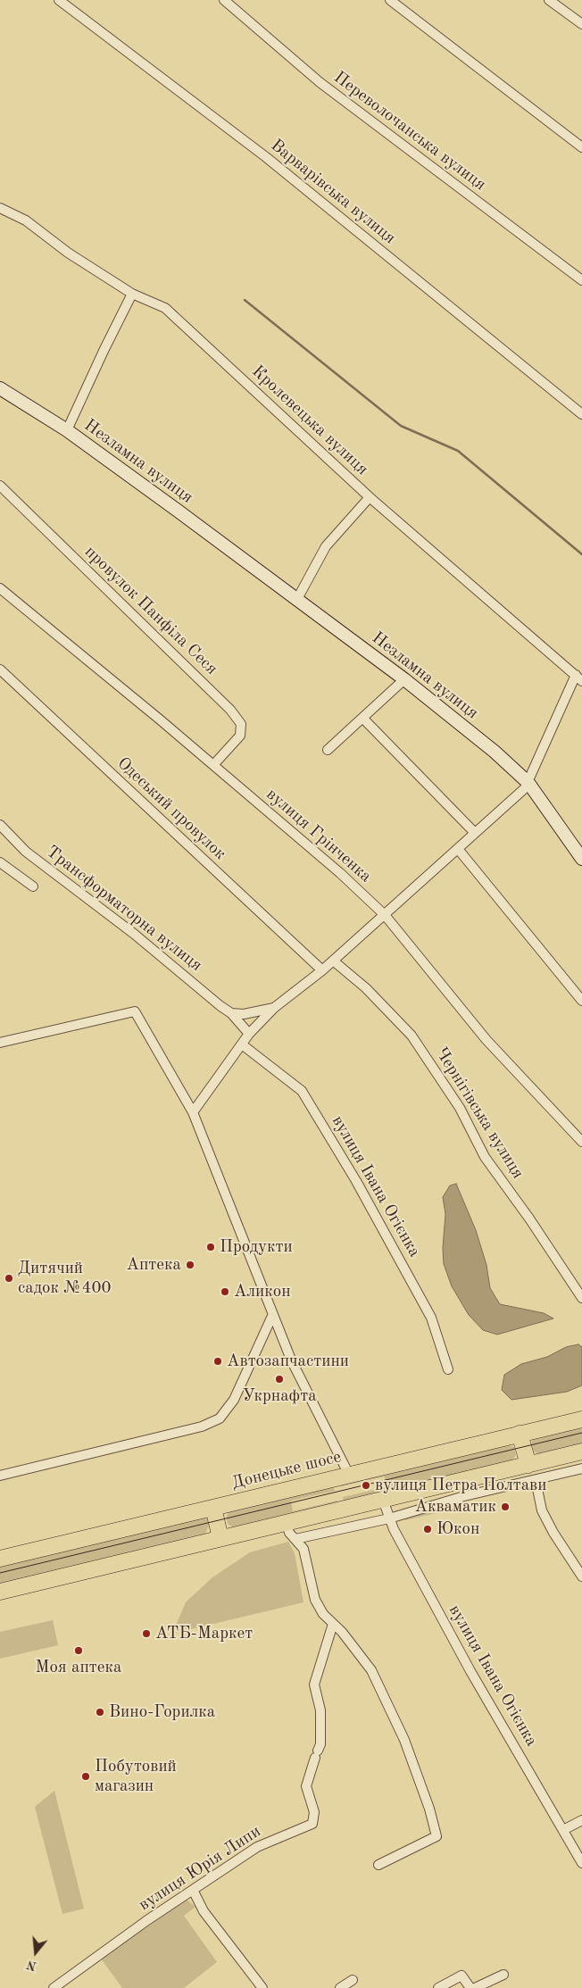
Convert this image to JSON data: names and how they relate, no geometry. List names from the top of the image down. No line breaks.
{"streets":{"highway":["Донецьке шосе"],"street":["Переволочанська вулиця","Варварівська вулиця","Кролевецька вулиця","Незламна вулиця","провулок Панфіла Сеся","Одеський провулок","вулиця Грінченка","Трансформаторна вулиця","Чернігівська вулиця","вулиця Івана Огієнка","вулиця Юрія Липи"]},"crossings":[["Кролевецька вулиця","Незламна вулиця"],["провулок Панфіла Сеся","вулиця Грінченка"]],"places":["Продукти","Аптека","Дитячий садок №400","Аликон","Автозапчастини","Укрнафта","вулиця Петра Полтави","Акваматик","Юкон","АТБ-Маркет","Моя аптека","Вино-Горилка","Побутовий магазин"],"north":"bottom"}
